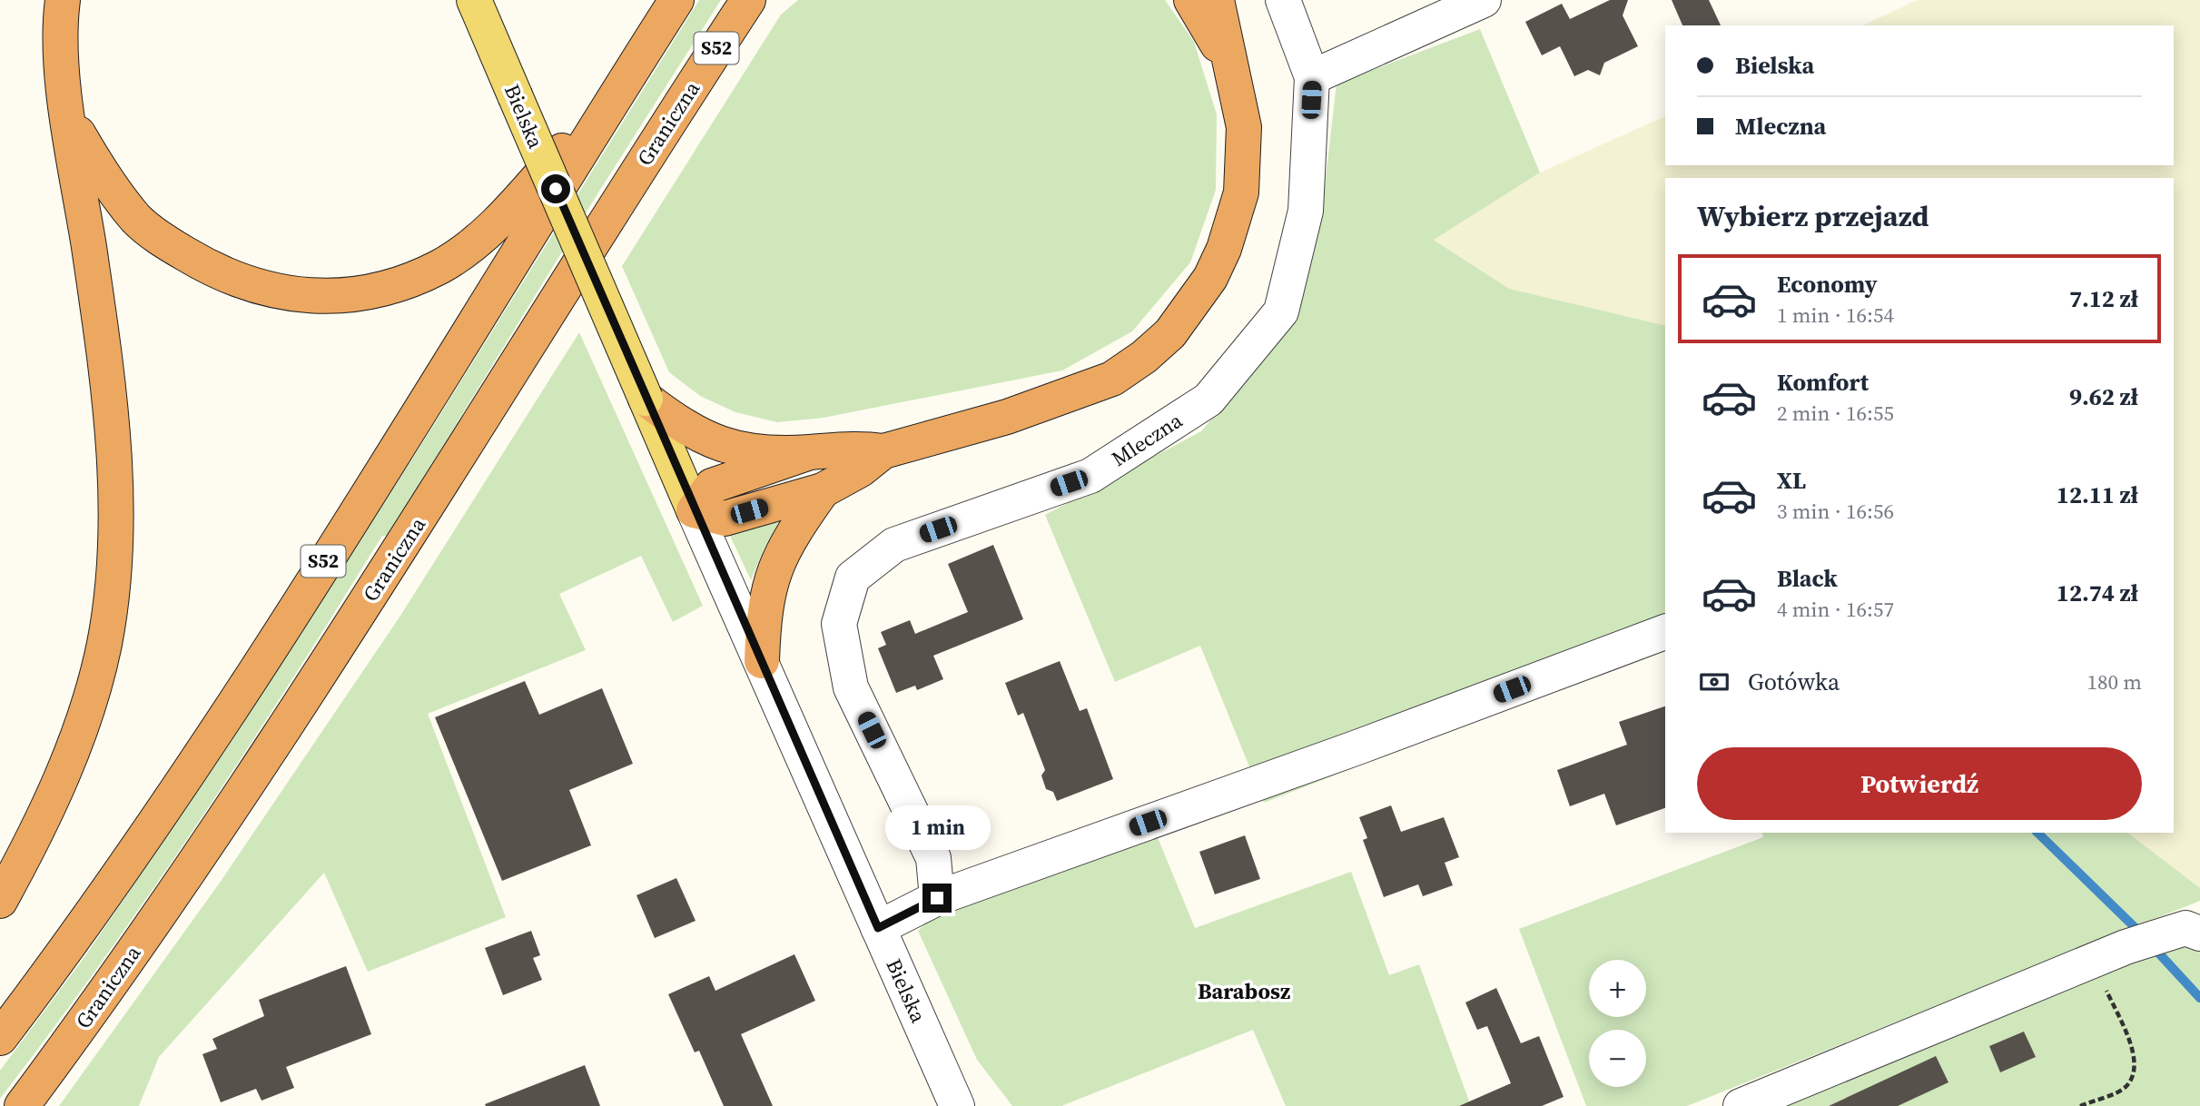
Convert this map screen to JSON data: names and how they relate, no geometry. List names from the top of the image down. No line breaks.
{"streets":{"highway":["S52","Graniczna"],"main road":["Bielska"],"street":["Mleczna"]},"districts":["Barabosz"],"page":{"banner":["Bielska","Mleczna"],"heading":"Wybierz przejazd","list":[{"name":"Economy","note":"1 min · 16:54","value":"7.12 zł"},{"name":"Komfort","note":"2 min · 16:55","value":"9.62 zł"},{"name":"XL","note":"3 min · 16:56","value":"12.11 zł"},{"name":"Black","note":"4 min · 16:57","value":"12.74 zł"}],"pay":["Gotówka","180 m"],"buttons":"Potwierdź","bubble":"1 min","map_buttons":["+","−"]}}
